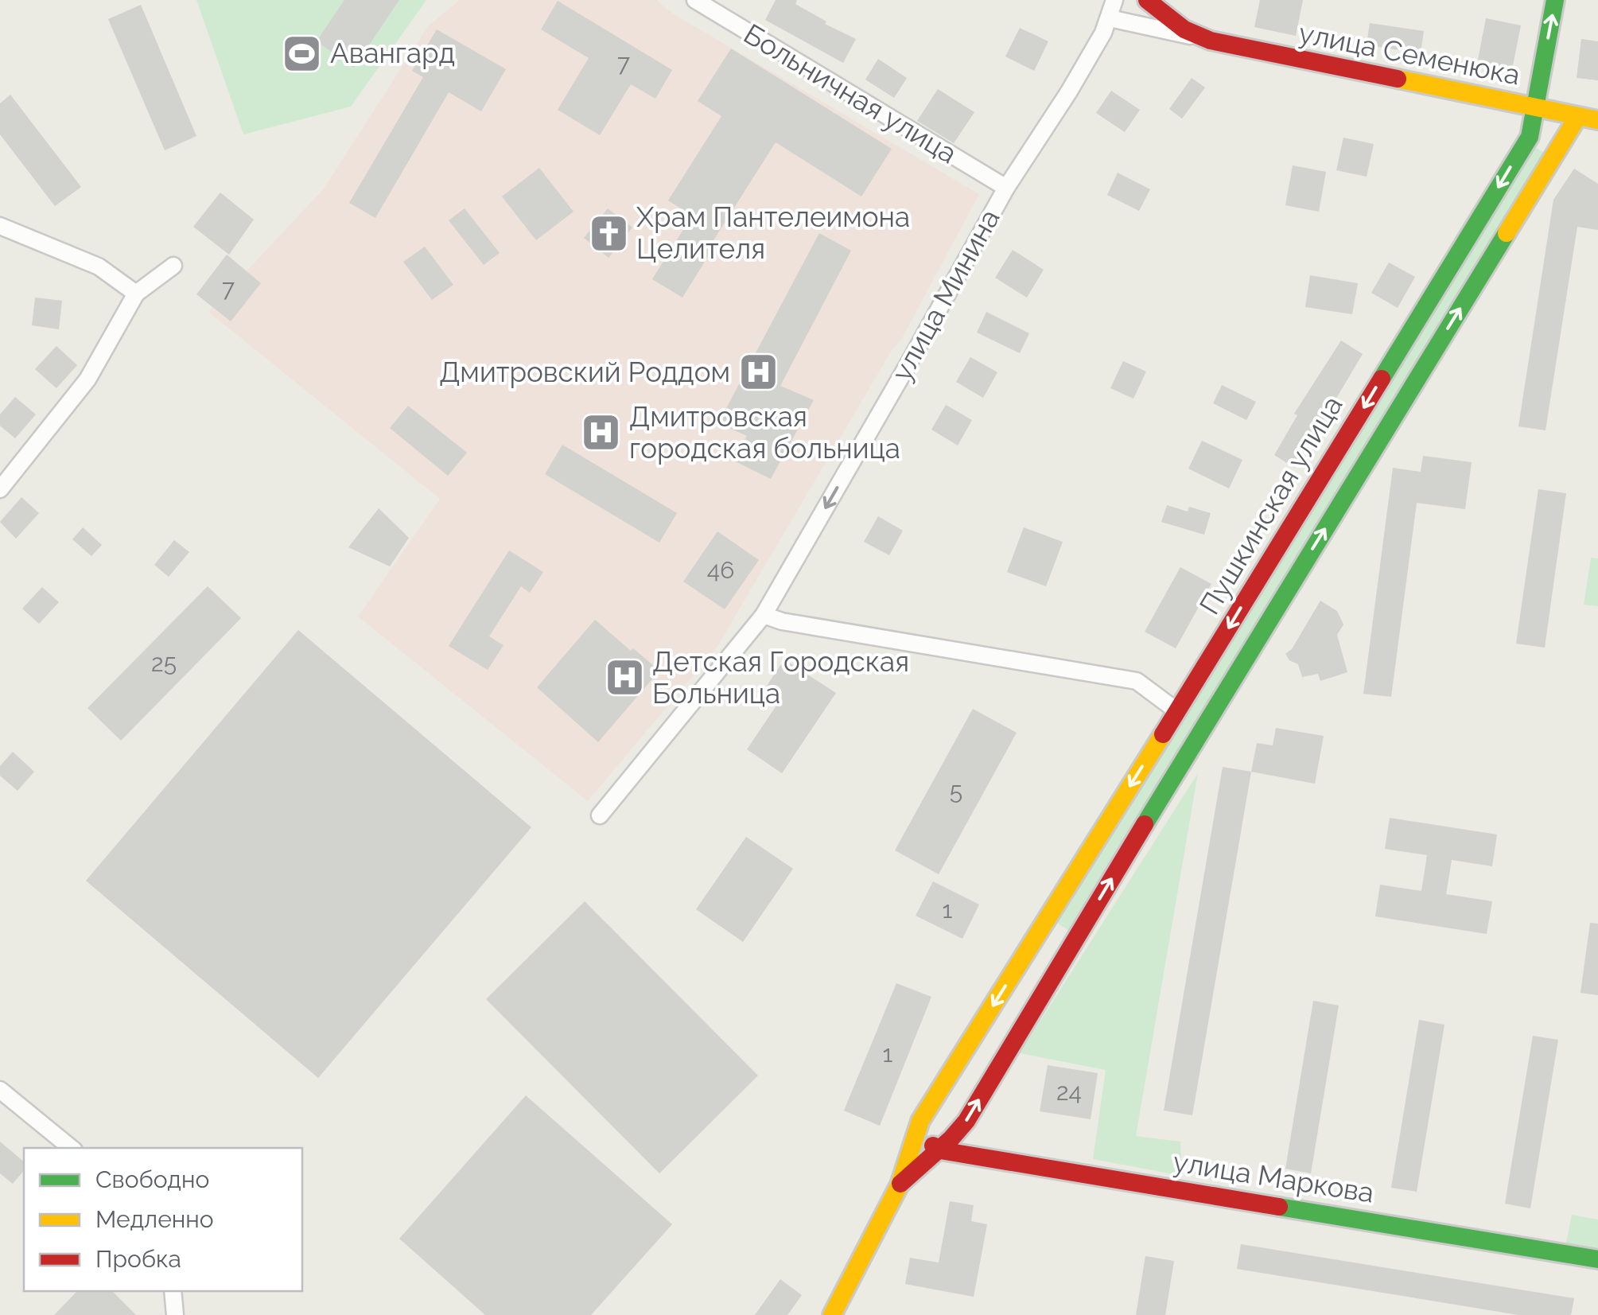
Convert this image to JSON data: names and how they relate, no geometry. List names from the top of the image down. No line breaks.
{"streets":{"main road":["улица Семенюка","Пушкинская улица","улица Маркова"],"street":["Больничная улица","улица Минина"]},"crossings":[["улица Семенюка","улица Минина"],["улица Семенюка","Пушкинская улица"],["Больничная улица","улица Минина"],["Пушкинская улица","улица Маркова"]],"one_way":["улица Минина"],"places":{"sports":["Авангард"],"church":["Храм Пантелеимона Целителя"],"hospital":["Дмитровский Роддом","Дмитровская городская больница","Детская Городская Больница"]},"house_numbers":["7","7","46","25","5","1","1","24"],"legend":["Свободно","Медленно","Пробка"]}
